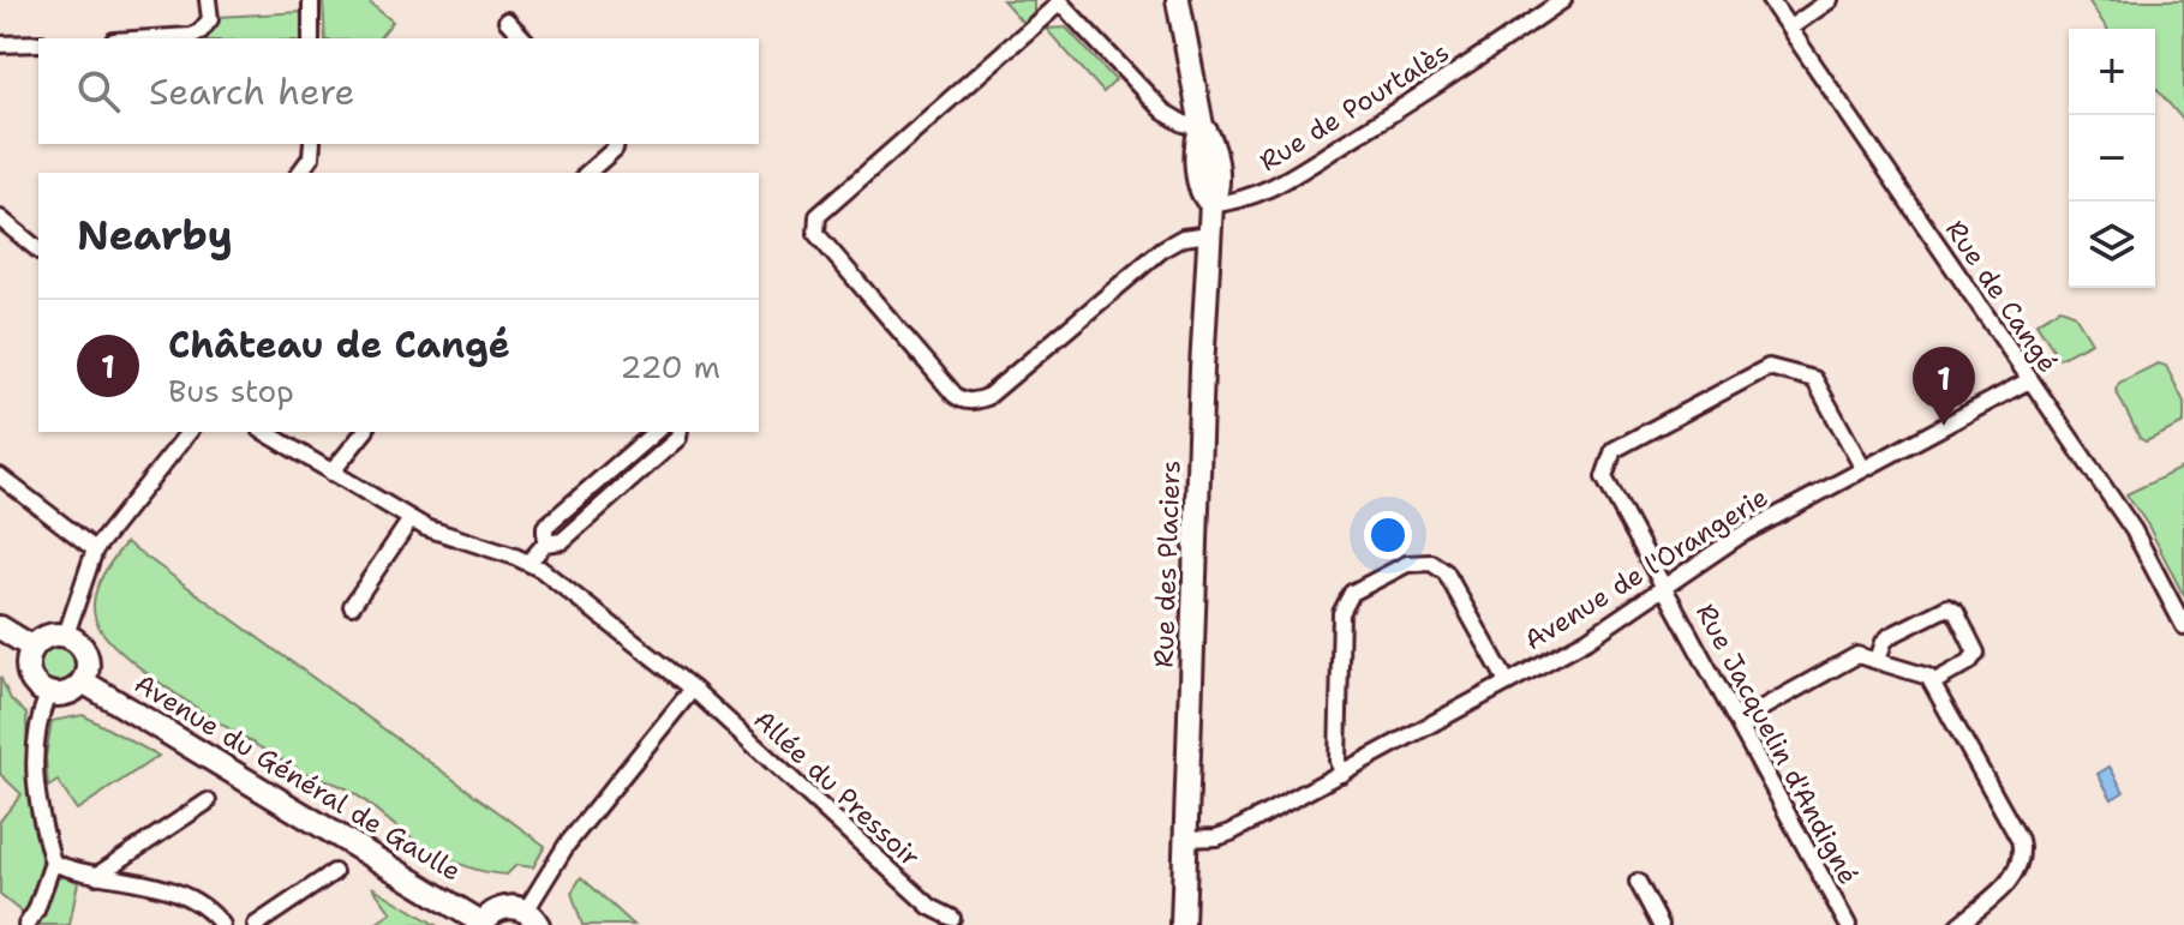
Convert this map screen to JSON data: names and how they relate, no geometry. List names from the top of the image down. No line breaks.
{"streets":{"street":["Rue de Pourtalès","Rue de Cangé","Rue des Placiers","Avenue de l'Orangerie","Rue Jacquelin d'Andigné","Avenue du Général de Gaulle","Allée du Pressoir"]},"crossings":[["Rue de Pourtalès","Rue des Placiers"],["Rue de Cangé","Avenue de l'Orangerie"],["Rue des Placiers","Avenue de l'Orangerie"],["Avenue de l'Orangerie","Rue Jacquelin d'Andigné"]],"page":{"map_buttons":["+","−"],"search":"Search here","heading":"Nearby","list":[{"mark":"1","name":"Château de Cangé","note":"Bus stop","value":"220 m"}],"pins":"1"}}
